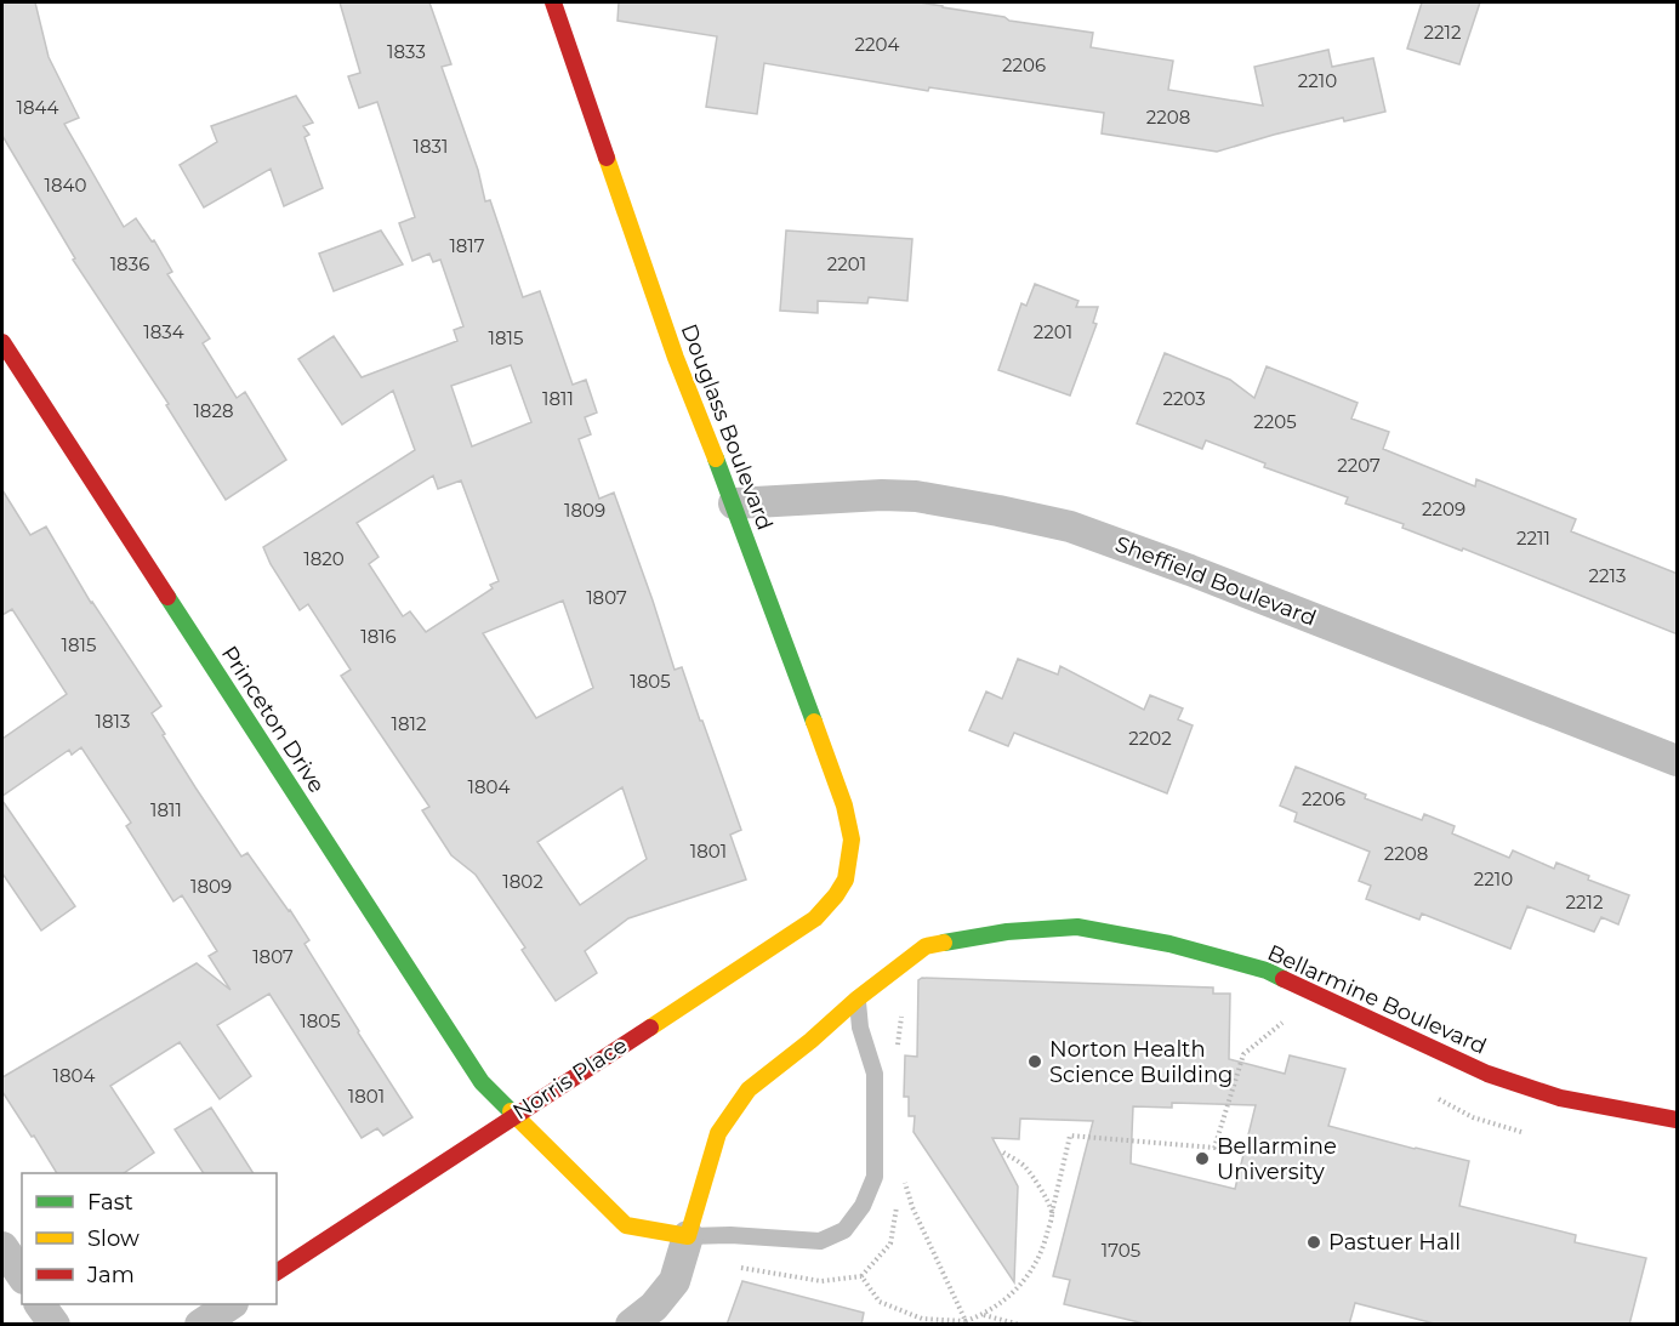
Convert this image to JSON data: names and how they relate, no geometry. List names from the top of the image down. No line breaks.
{"streets":{"street":["Douglass Boulevard","Sheffield Boulevard","Princeton Drive","Bellarmine Boulevard","Norris Place"]},"crossings":[["Douglass Boulevard","Sheffield Boulevard"],["Douglass Boulevard","Norris Place"],["Princeton Drive","Norris Place"]],"places":["Norton Health Science Building","Bellarmine University","Pastuer Hall"],"house_numbers":["2212","2204","1833","2206","2210","1844","2208","1831","1840","1817","1836","2201","1834","2201","1815","1811","2203","1828","2205","2207","2209","1809","2211","1820","2213","1807","1816","1815","1805","1813","1812","2202","1804","2206","1811","1801","2208","2210","1802","1809","2212","1807","1805","1804","1801","1705"],"legend":["Fast","Slow","Jam"]}
